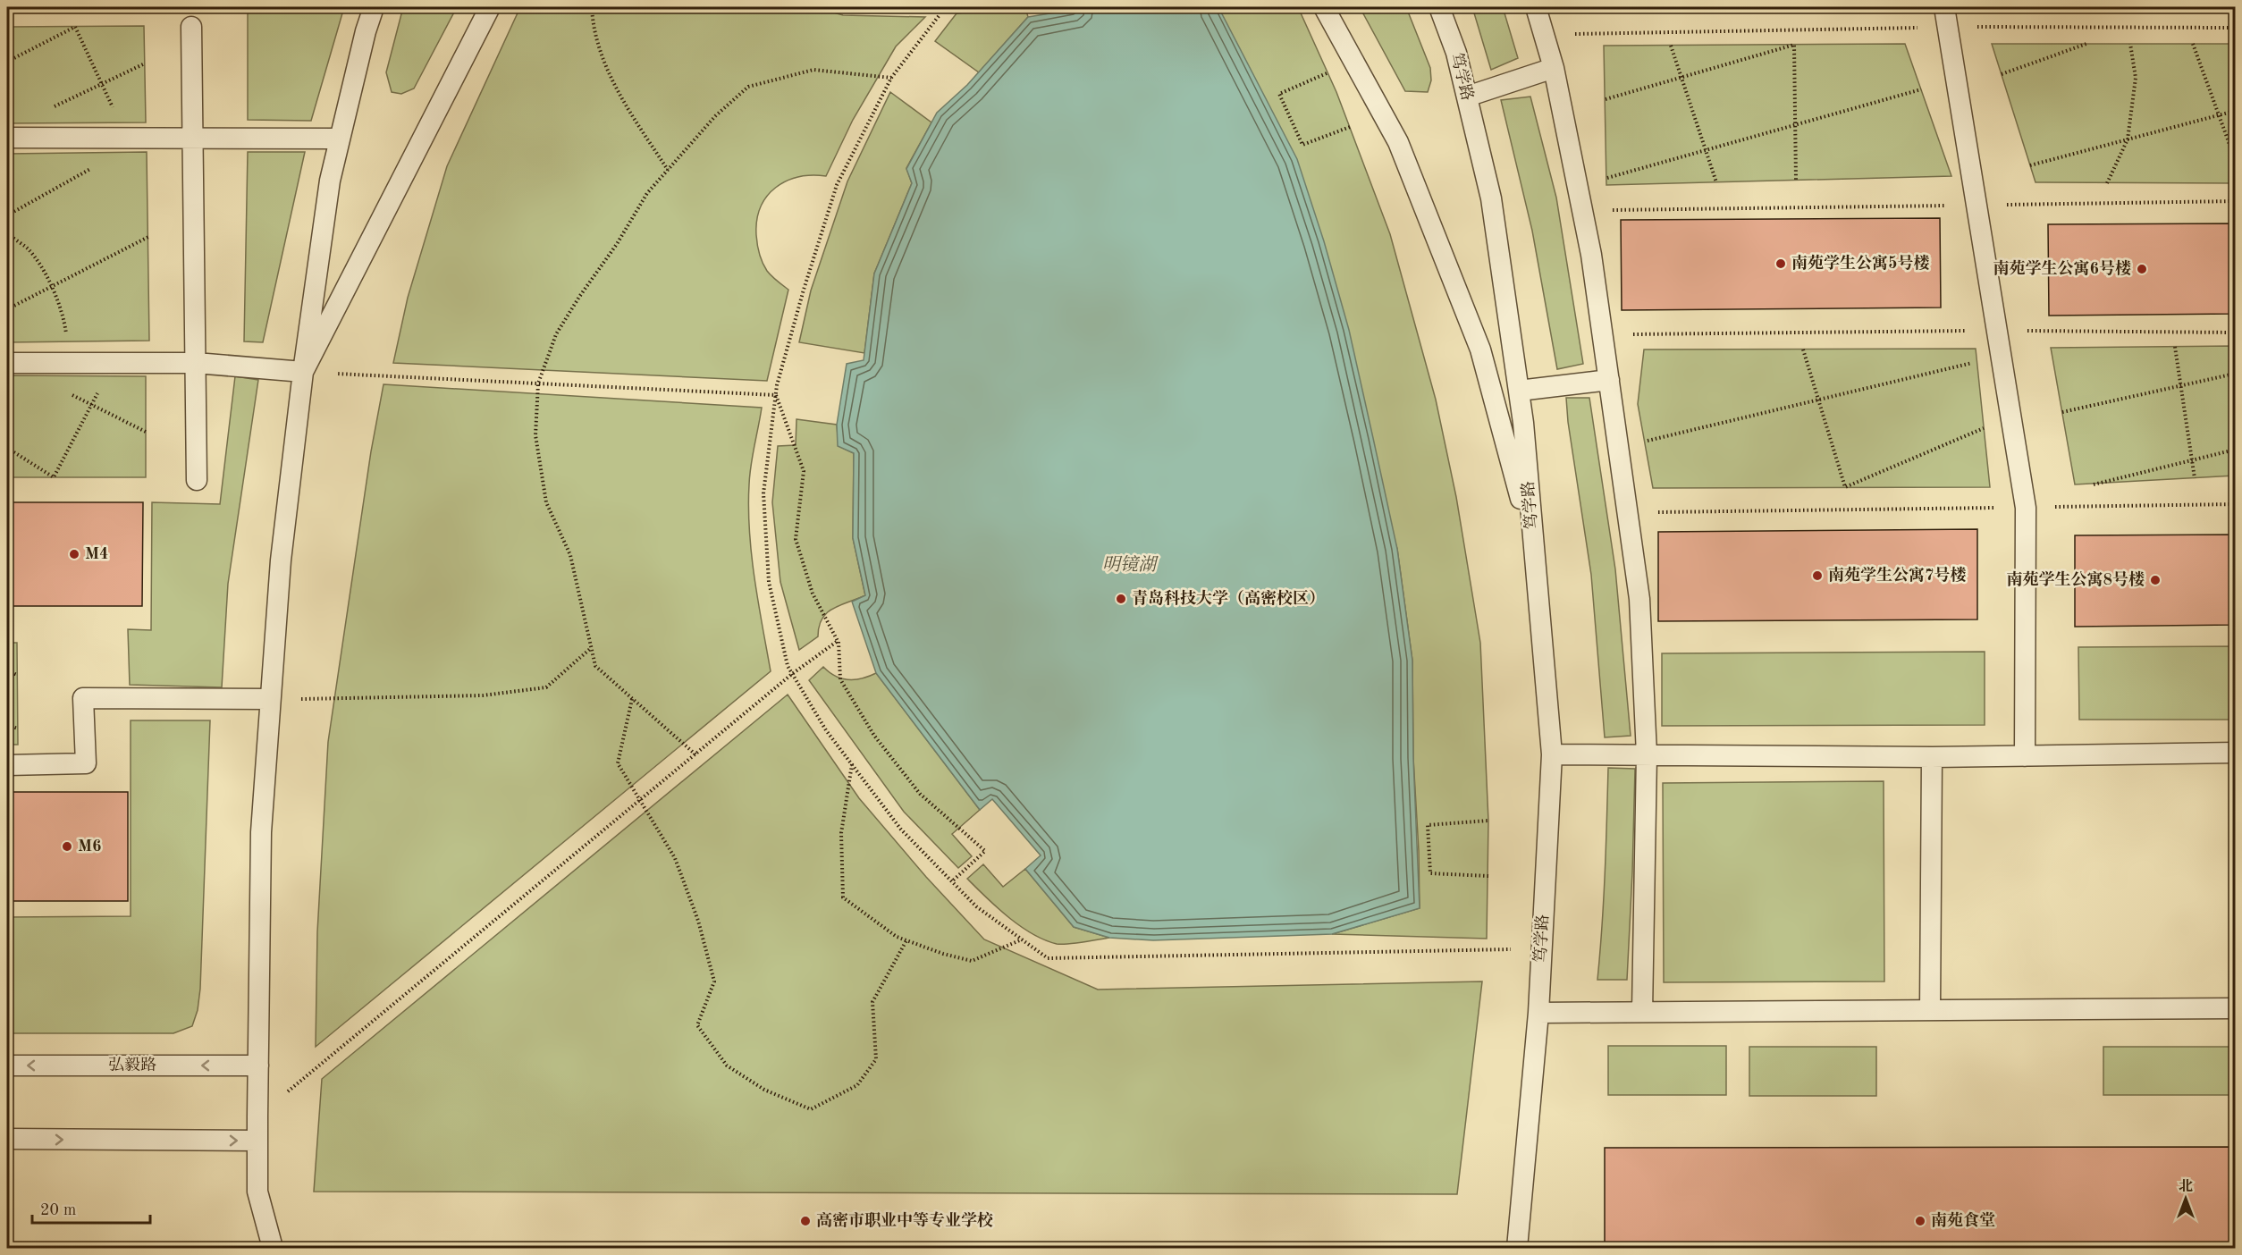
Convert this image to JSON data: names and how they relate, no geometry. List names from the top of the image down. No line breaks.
{"streets":{"lane":["笃学路","弘毅路"]},"water":["明镜湖"],"places":["南苑学生公寓5号楼","南苑学生公寓6号楼","M4","南苑学生公寓7号楼","南苑学生公寓8号楼","青岛科技大学（高密校区）","M6","高密市职业中等专业学校","南苑食堂"],"scale_bar":"20 m","north":"top"}
